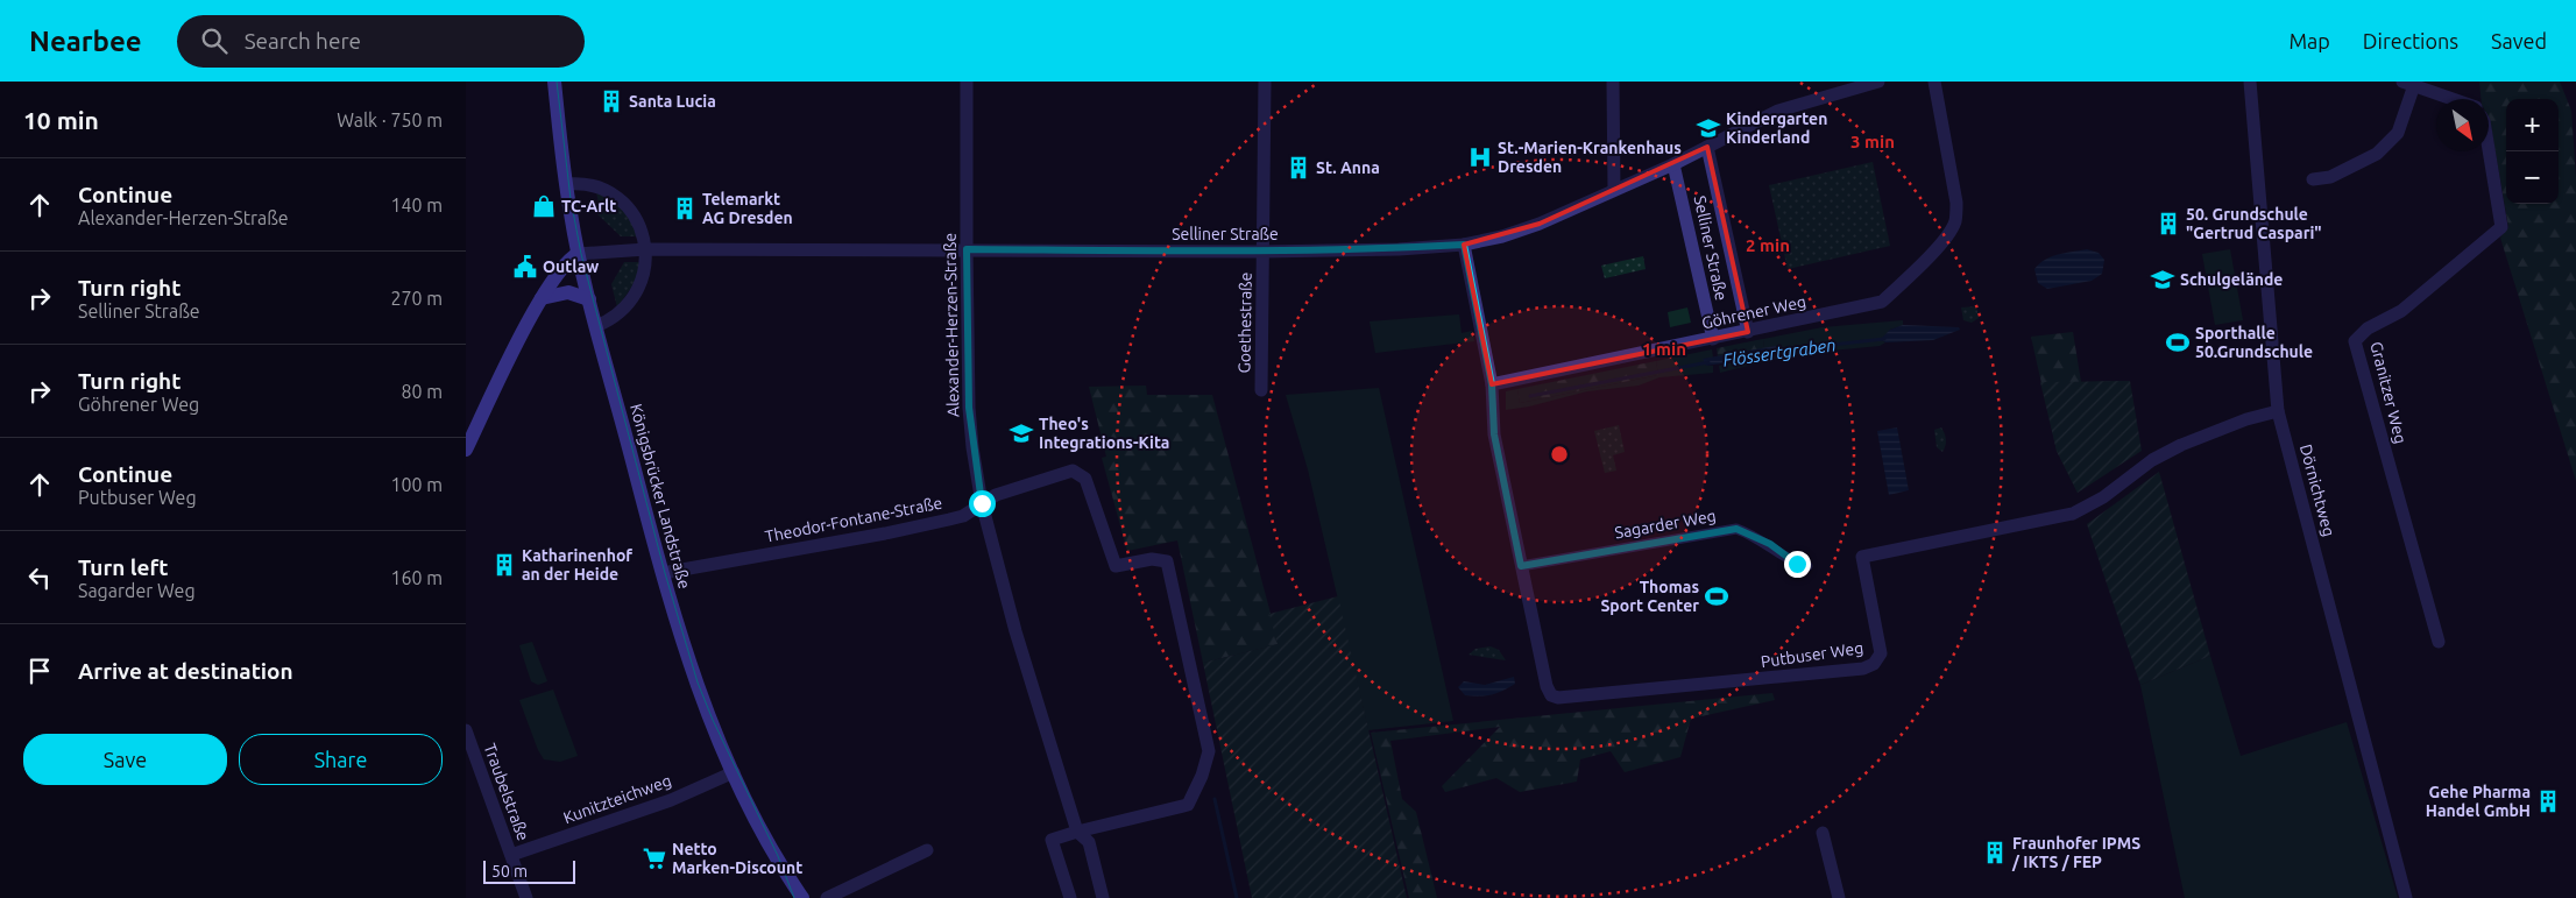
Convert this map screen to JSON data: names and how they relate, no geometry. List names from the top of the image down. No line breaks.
{"streets":{"main road":["Königsbrücker Landstraße"],"street":["Selliner Straße","Göhrener Weg","Goethestraße","Alexander-Herzen-Straße","Granitzer Weg","Dörnichtweg","Theodor-Fontane-Straße","Sagarder Weg","Putbuser Weg","Traubelstraße","Kunitzteichweg"]},"crossings":[["Selliner Straße","Göhrener Weg"],["Selliner Straße","Goethestraße"],["Selliner Straße","Alexander-Herzen-Straße"],["Göhrener Weg","Putbuser Weg"],["Alexander-Herzen-Straße","Theodor-Fontane-Straße"],["Dörnichtweg","Putbuser Weg"],["Königsbrücker Landstraße","Theodor-Fontane-Straße"],["Königsbrücker Landstraße","Kunitzteichweg"],["Sagarder Weg","Putbuser Weg"],["Traubelstraße","Kunitzteichweg"]],"water":["Flössertgraben"],"places":{"building":["Santa Lucia","St. Anna","Telemarkt AG Dresden","50. Grundschule \"Gertrud Caspari\"","Katharinenhof an der Heide","Gehe Pharma Handel GmbH","Fraunhofer IPMS / IKTS / FEP"],"school or university":["Kindergarten Kinderland","Schulgelände","Theo's Integrations-Kita"],"hospital":["St.-Marien-Krankenhaus Dresden"],"shop":["TC-Arlt"],"public building":["Outlaw"],"sports":["Sporthalle 50.Grundschule","Thomas Sport Center"],"supermarket":["Netto Marken-Discount"]},"scale_bar":"50 m","north":"bottom right","page":{"header":"Nearbee","search":"Search here","nav":["Map","Directions","Saved"],"heading":["10 min","Walk · 750 m"],"map_buttons":["+","−"],"list":[["Continue","Alexander-Herzen-Straße","140 m"],["Turn right","Selliner Straße","270 m"],["Turn right","Göhrener Weg","80 m"],["Continue","Putbuser Weg","100 m"],["Turn left","Sagarder Weg","160 m"],"Arrive at destination"],"buttons":["Save","Share"],"scale":"50 m"},"rings":["3 min","2 min","1 min"]}
